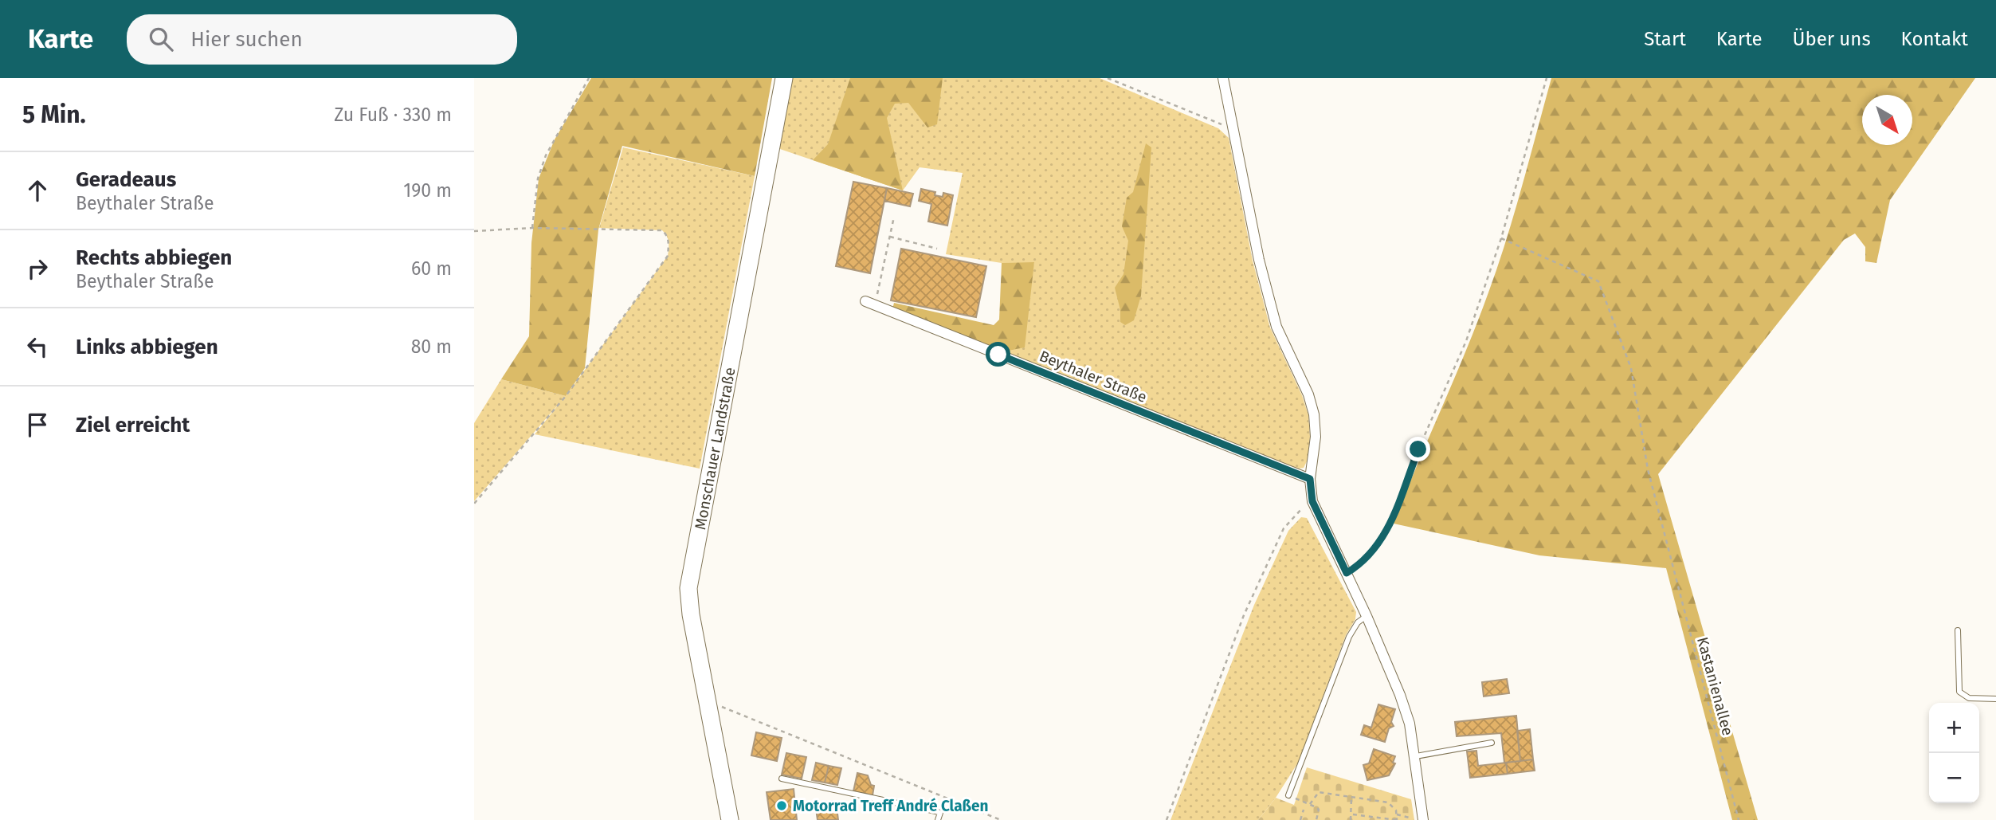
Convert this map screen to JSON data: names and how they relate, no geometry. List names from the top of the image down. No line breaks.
{"streets":{"main road":["Monschauer Landstraße"],"street":["Beythaler Straße"],"path":["Kastanienallee"]},"places":["Motorrad Treff André Claßen"],"north":"bottom right","page":{"header":"Karte","search":"Hier suchen","nav":["Start","Karte","Über uns","Kontakt"],"heading":["5 Min.","Zu Fuß · 330 m"],"list":[["Geradeaus","Beythaler Straße","190 m"],["Rechts abbiegen","Beythaler Straße","60 m"],["Links abbiegen","80 m"],"Ziel erreicht"],"map_buttons":["+","−"]}}
